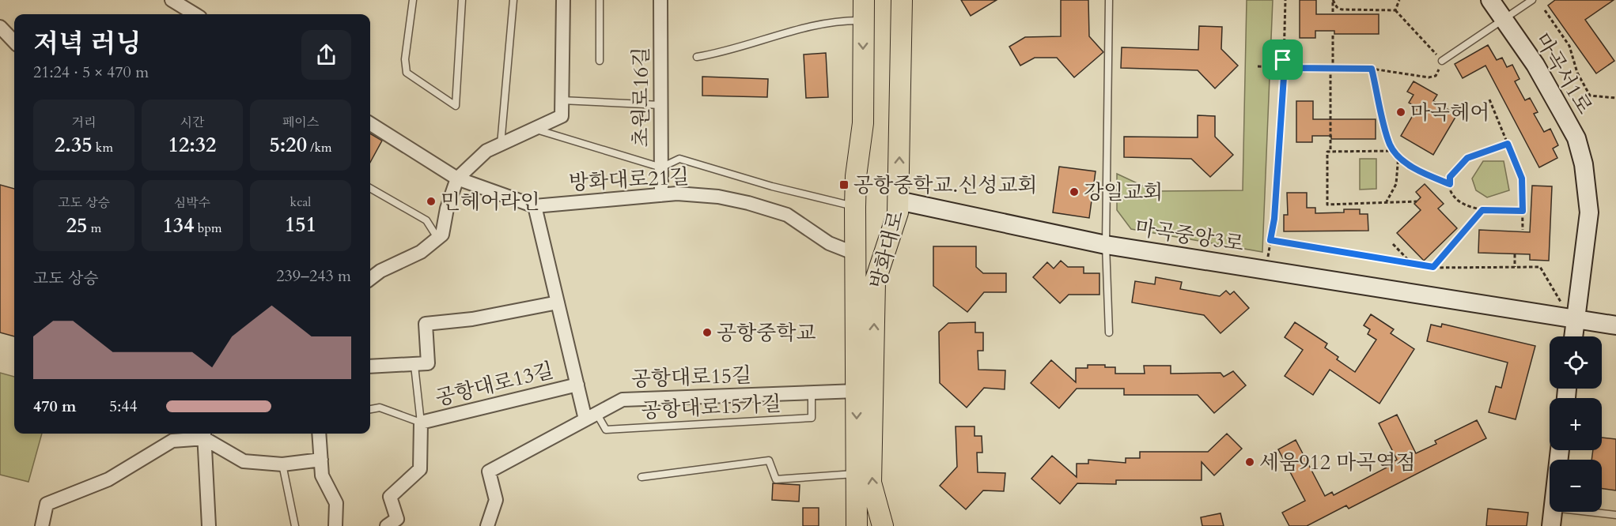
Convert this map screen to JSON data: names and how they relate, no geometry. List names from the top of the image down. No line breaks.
{"streets":{"main road":["방화대로"],"street":["마곡서1로","초원로16길","방화대로21길","마곡중앙3로","공항대로15길","공항대로13길"],"lane":["공항대로15가길"]},"crossings":[["마곡서1로","마곡중앙3로"],["초원로16길","방화대로21길"],["초원로16길","방화대로"],["방화대로21길","방화대로"],["마곡중앙3로","방화대로"],["방화대로","공항대로15길"],["공항대로15길","공항대로15가길"]],"places":{"other":["마곡헤어","강일교회","민헤어라인","공항중학교","세움912 마곡역점"],"transit":["공항중학교.신성교회"]},"page":{"heading":["저녁 러닝","21:24 · 5 × 470 m"],"stats":[["거리","2.35 km"],["시간","12:32"],["페이스","5:20 /km"],["고도 상승","25 m"],["심박수","134 bpm"],["kcal","151"]],"chart":["고도 상승","239–243 m"],"map_buttons":["+","−"],"list":[{"name":"470 m","note":"5:44"}]}}
